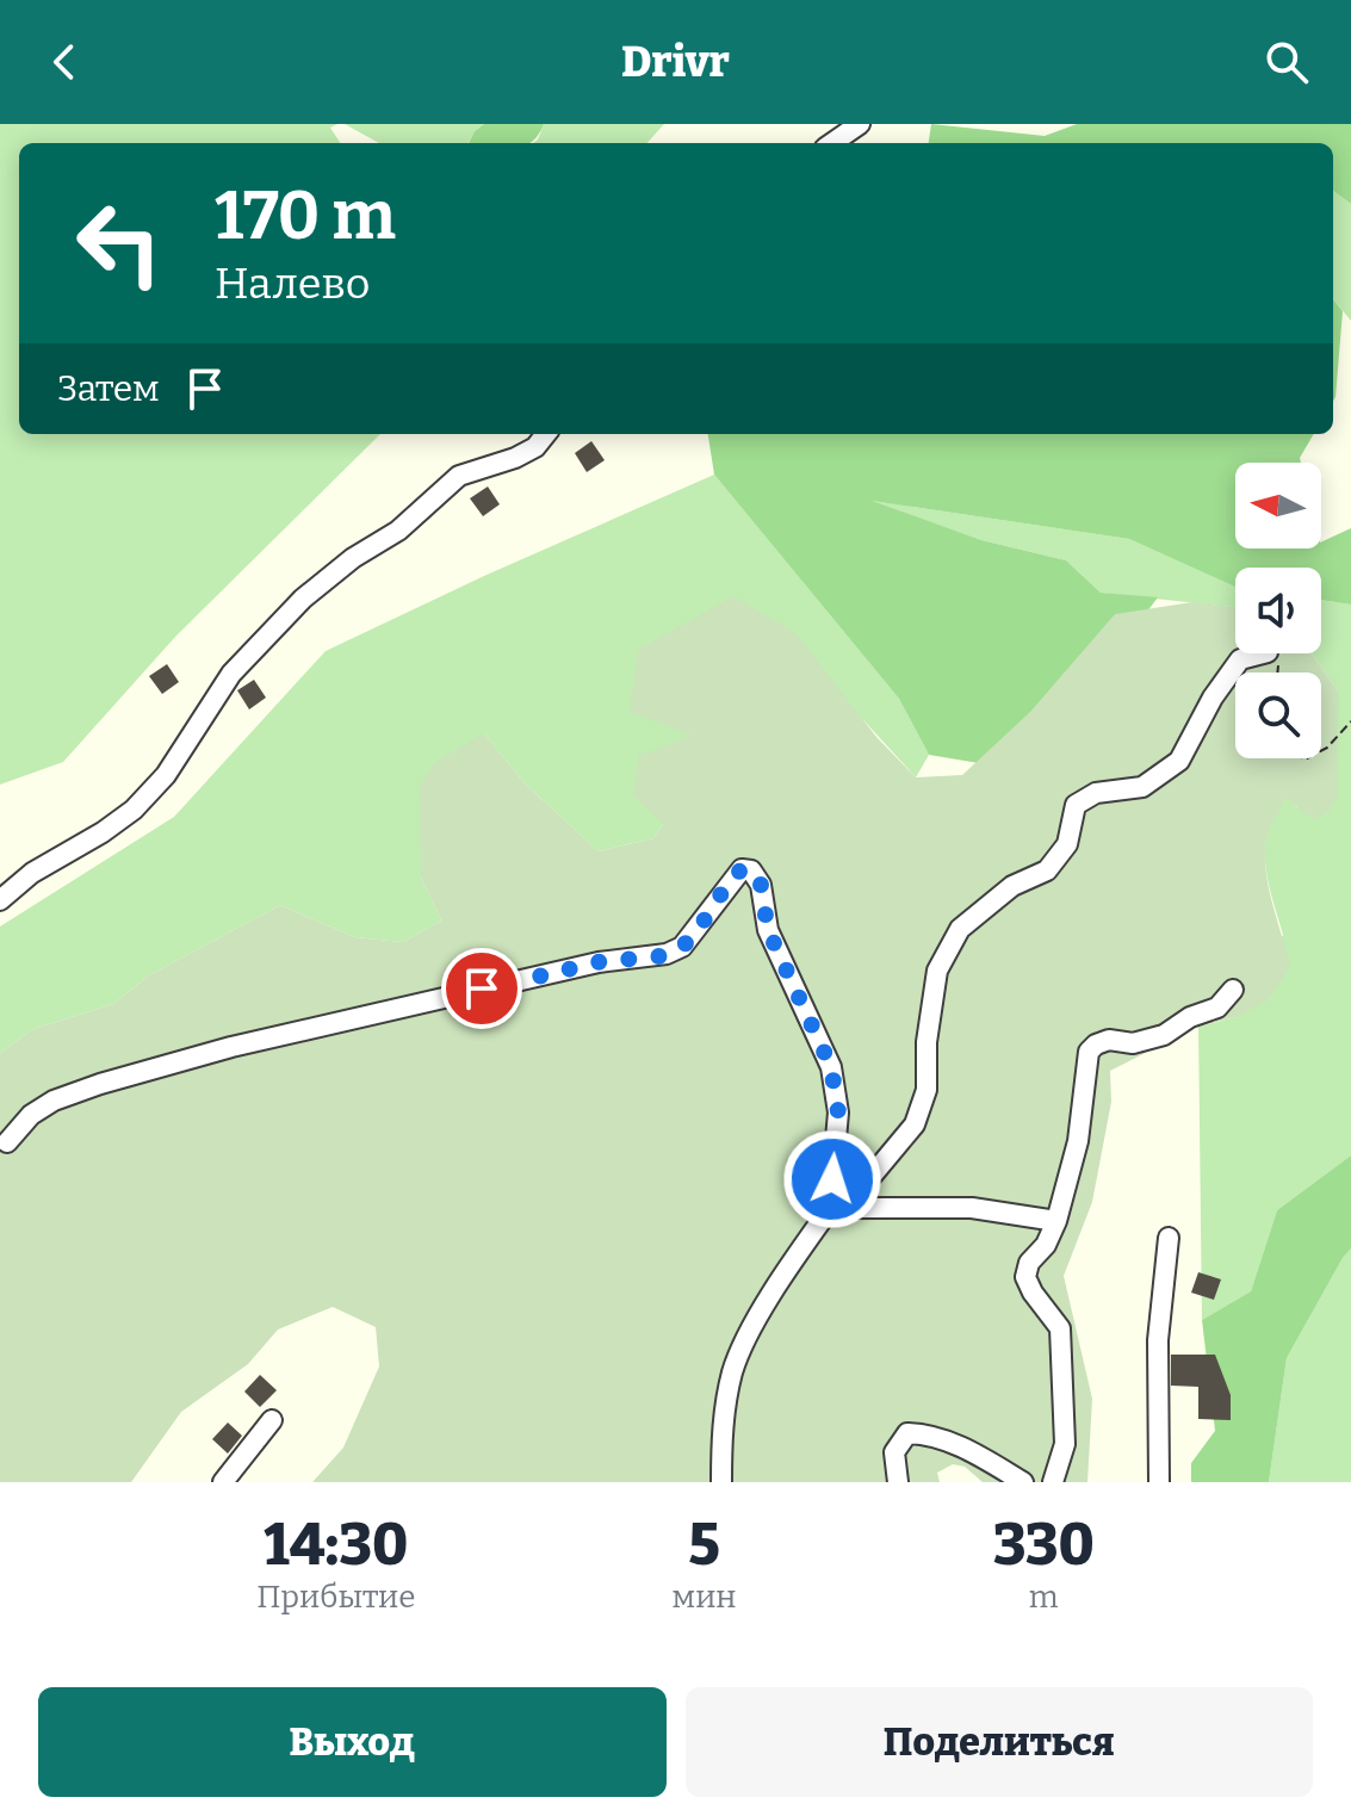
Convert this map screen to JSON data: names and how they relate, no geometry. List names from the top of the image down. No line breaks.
{"north":"left","page":{"header":"Drivr","turn":["170 m","Налево"],"then":"Затем","eta":["14:30","Прибытие","5","мин","330","m"],"buttons":["Выход","Поделиться"]}}
